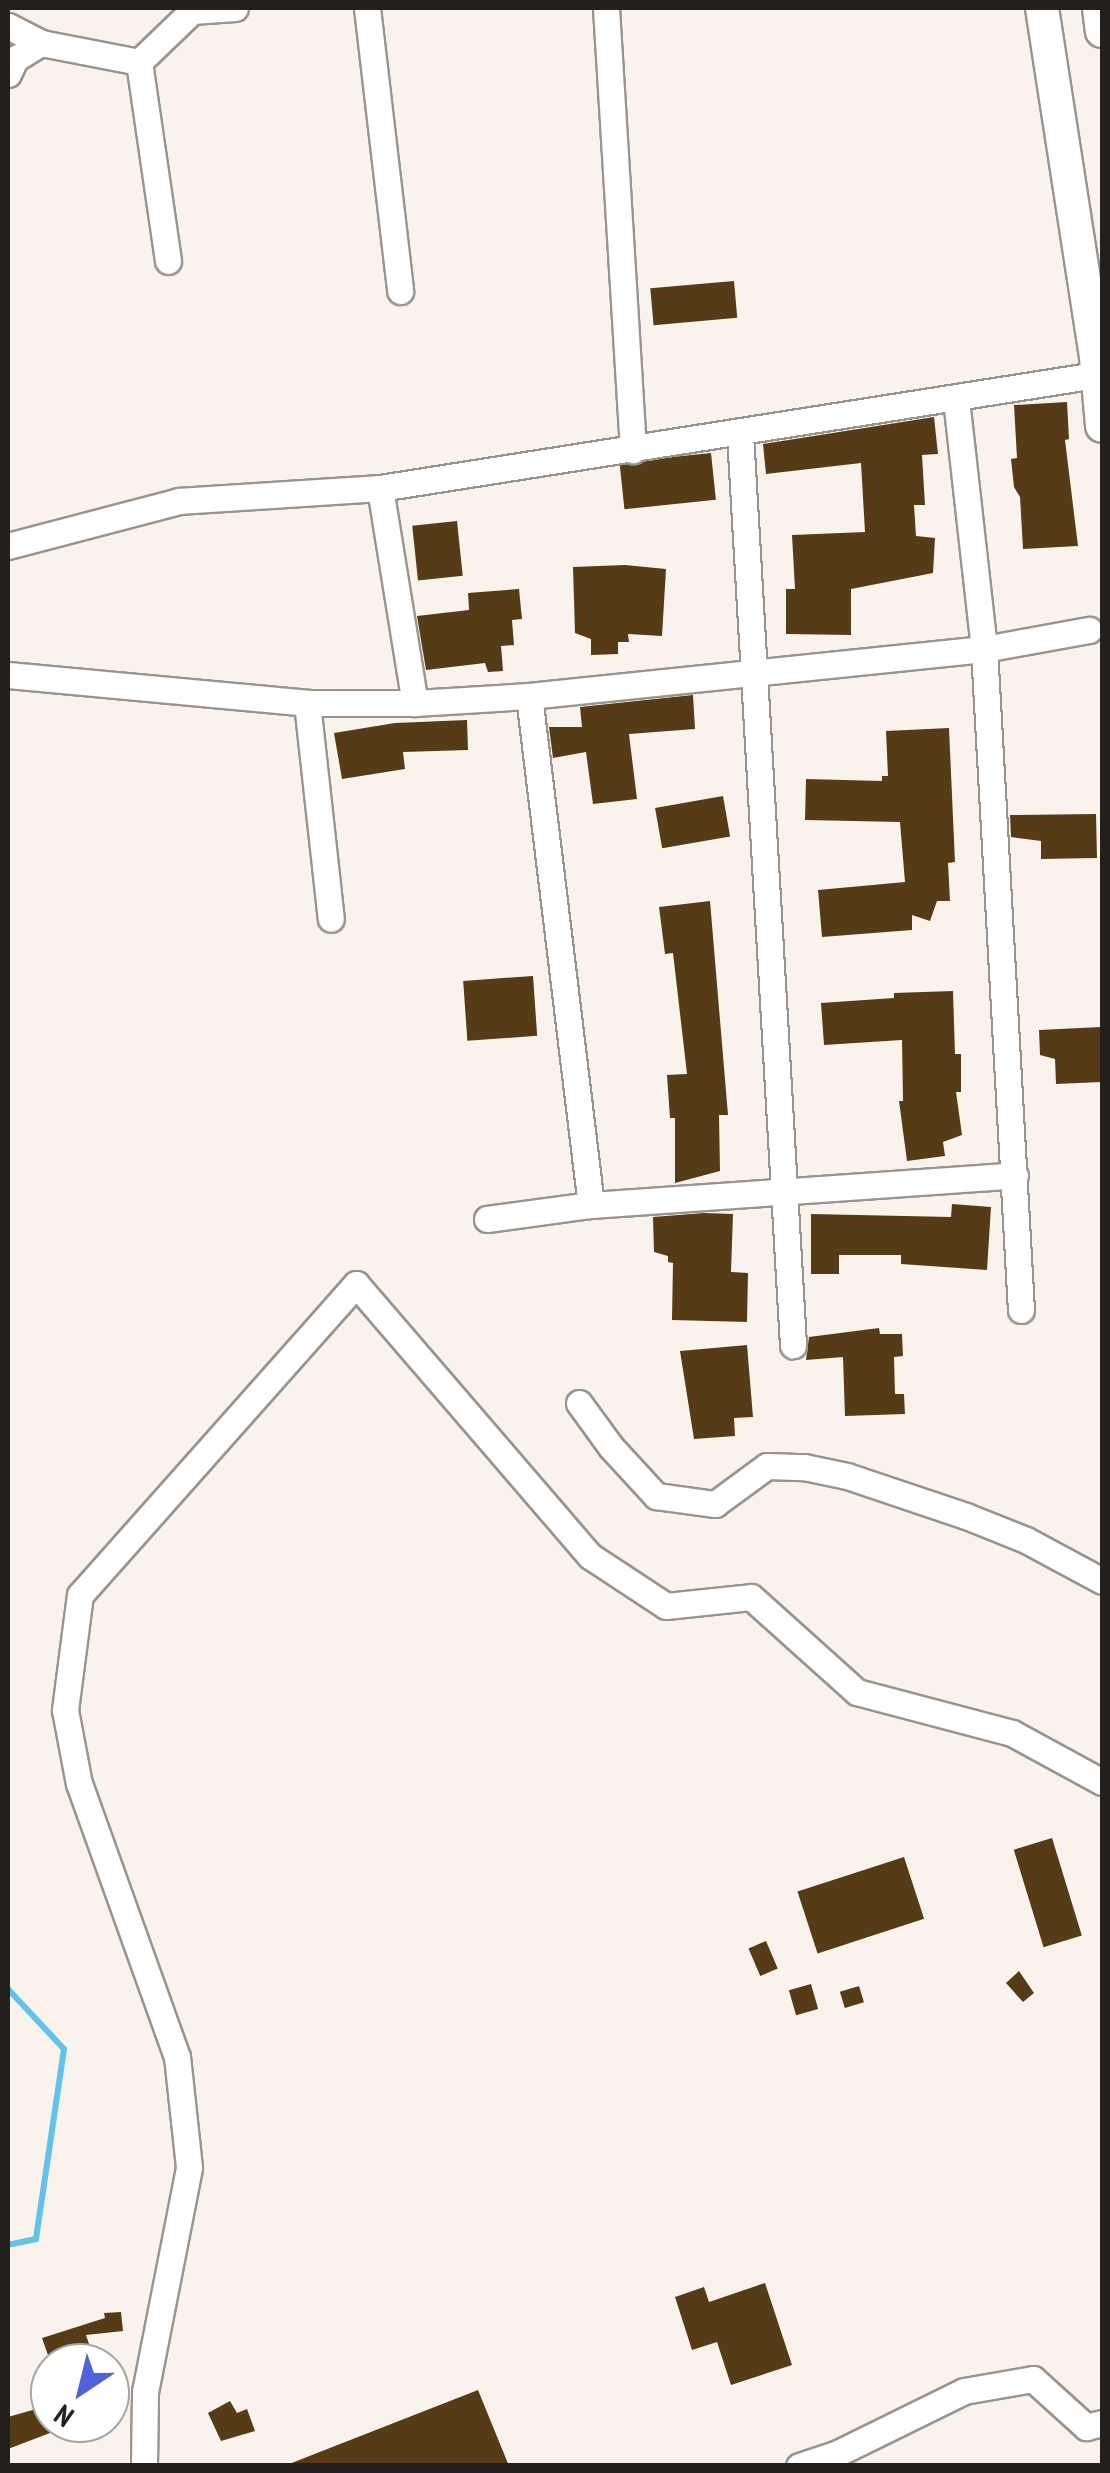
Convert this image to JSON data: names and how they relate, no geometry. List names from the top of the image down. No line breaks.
{"north":"bottom left"}
